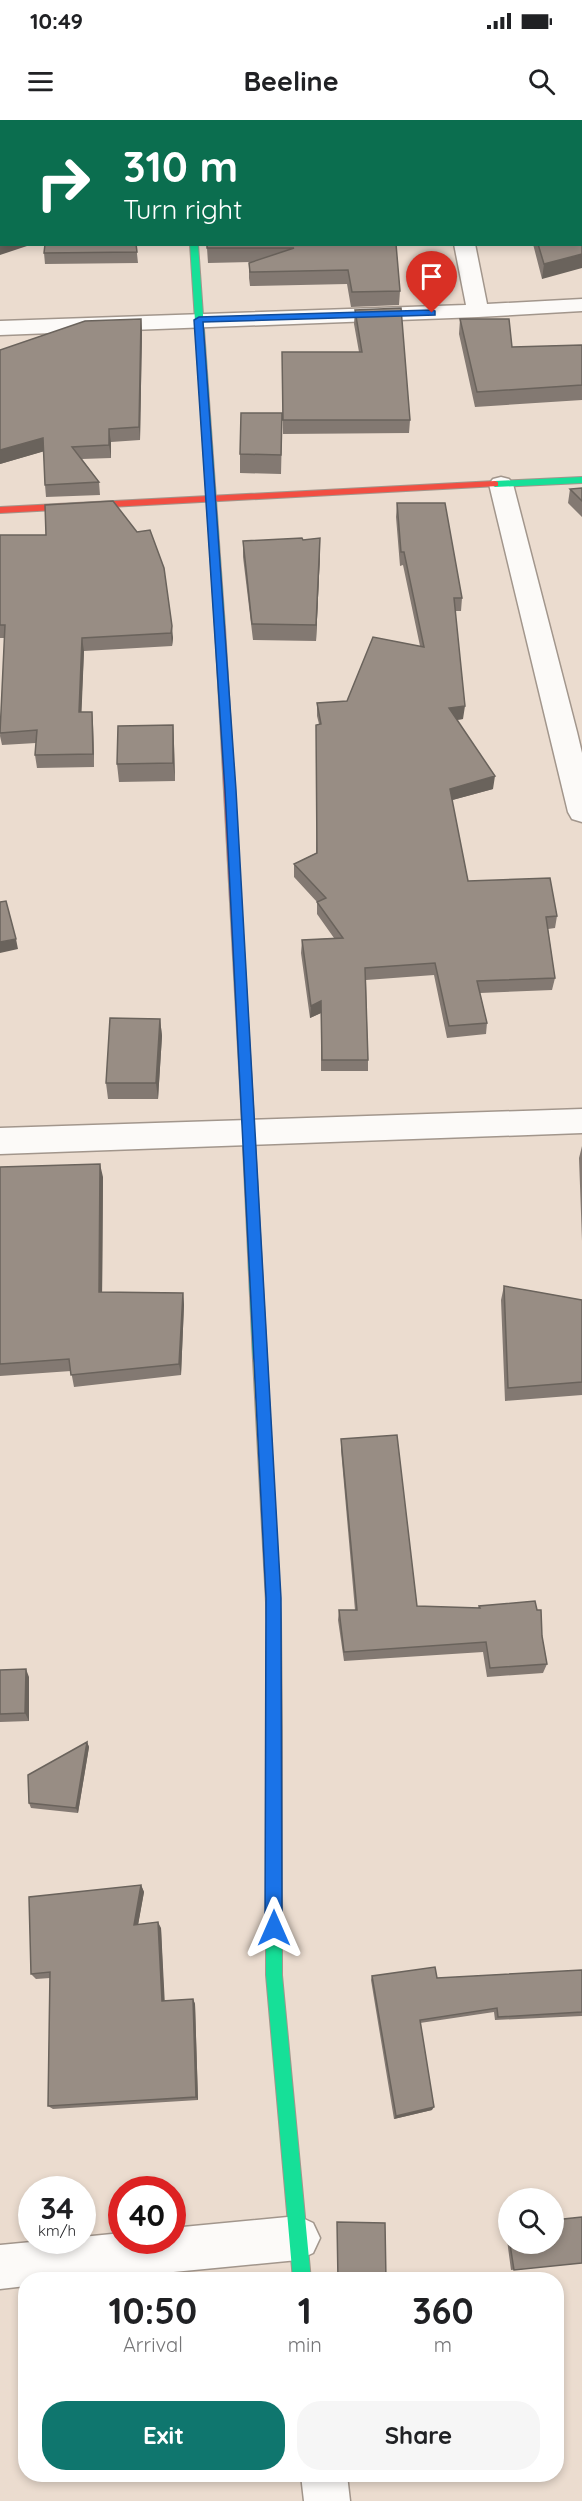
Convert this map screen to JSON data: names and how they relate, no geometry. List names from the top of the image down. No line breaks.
{"page":{"status":"10:49","header":"Beeline","turn":["310 m","Turn right"],"speed":"34 km/h","limit":"40","eta":["10:50","Arrival","1","min","360","m"],"buttons":["Exit","Share"]}}
